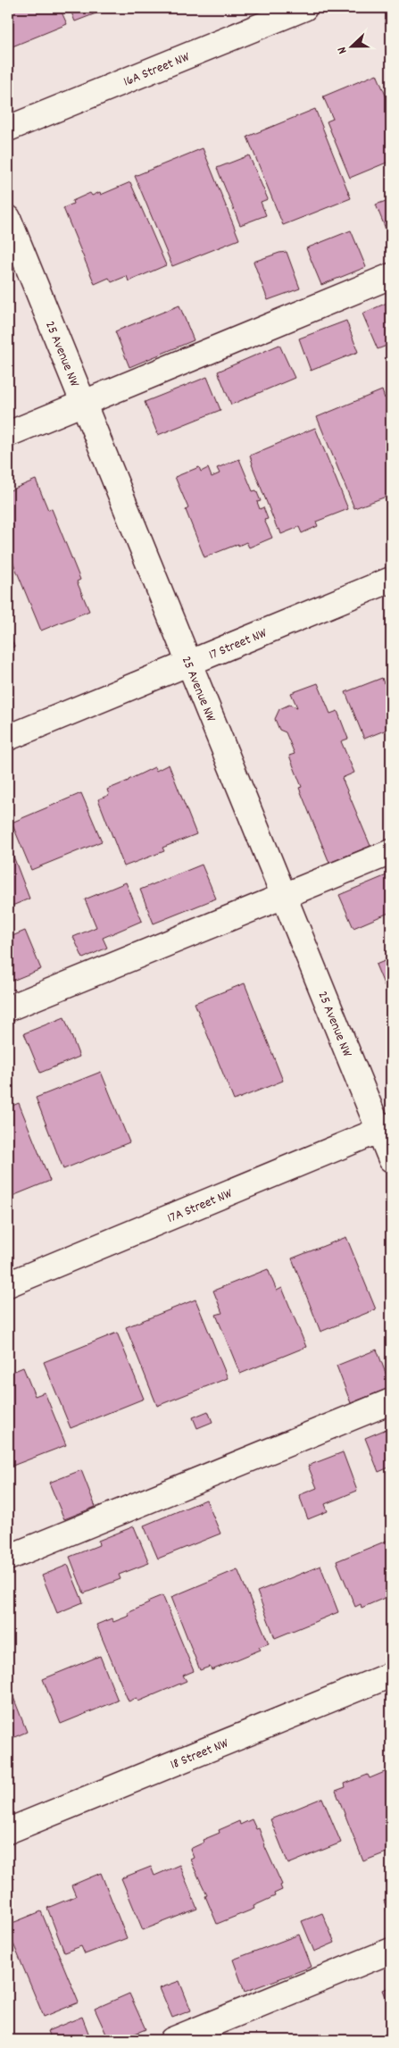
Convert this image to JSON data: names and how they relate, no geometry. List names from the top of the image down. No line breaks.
{"streets":{"street":["16A Street NW","25 Avenue NW","17 Street NW","17A Street NW","18 Street NW"]},"crossings":[["25 Avenue NW","17 Street NW"],["25 Avenue NW","17A Street NW"]],"north":"left"}
